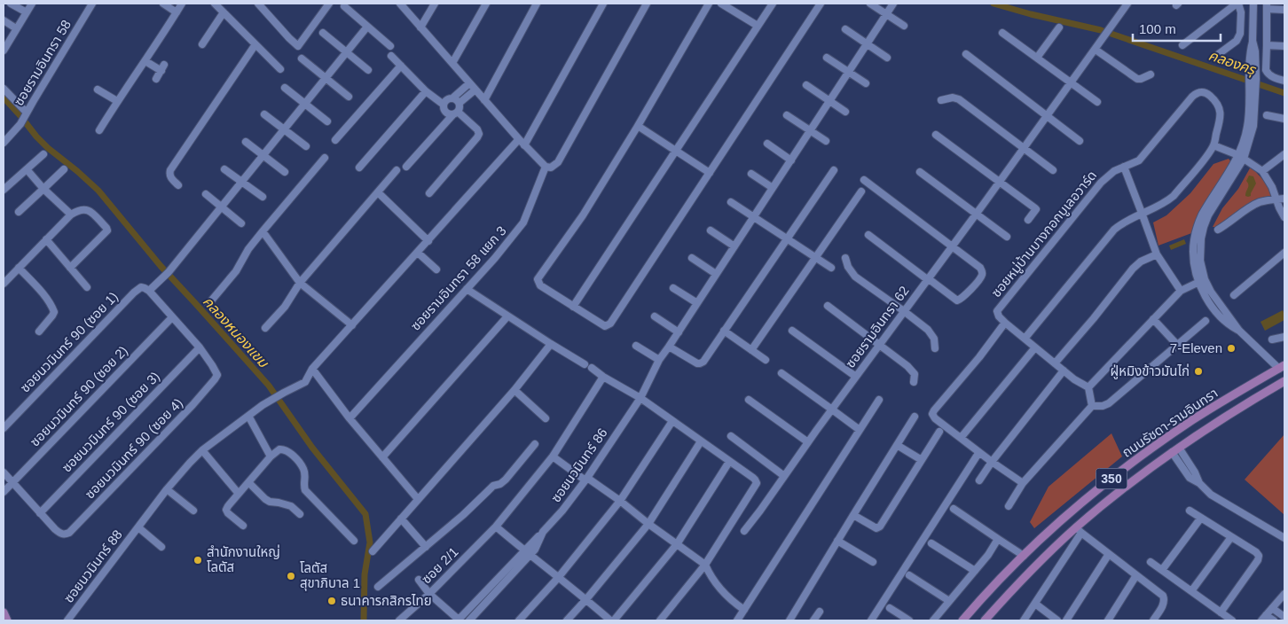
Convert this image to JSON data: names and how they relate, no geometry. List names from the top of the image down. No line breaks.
{"streets":{"main road":["ถนนรัชดา-รามอินทรา","350"],"street":["ซอยรามอินทรา 58","ซอยหมู่บ้านบางกอกบูเลอวาร์ด","ซอยรามอินทรา 58 แยก 3","ซอยรามอินทรา 62","ซอยนวมินทร์ 90 (ซอย 1)","ซอยนวมินทร์ 90 (ซอย 2)","ซอยนวมินทร์ 90 (ซอย 3)","ซอยนวมินทร์ 90 (ซอย 4)","ซอยนวมินทร์ 86","ซอย 2/1","ซอยนวมินทร์ 88"]},"crossings":[["ซอยนวมินทร์ 90 (ซอย 3)","ซอยนวมินทร์ 90 (ซอย 4)"]],"water":["คลองครุ","คลองหนองแขม"],"places":["7-Eleven","ฝู่หมิงข้าวมันไก่","สำนักงานใหญ่ โลตัส","โลตัส สุขาภิบาล 1","ธนาคารกสิกรไทย"],"scale_bar":"100 m"}
